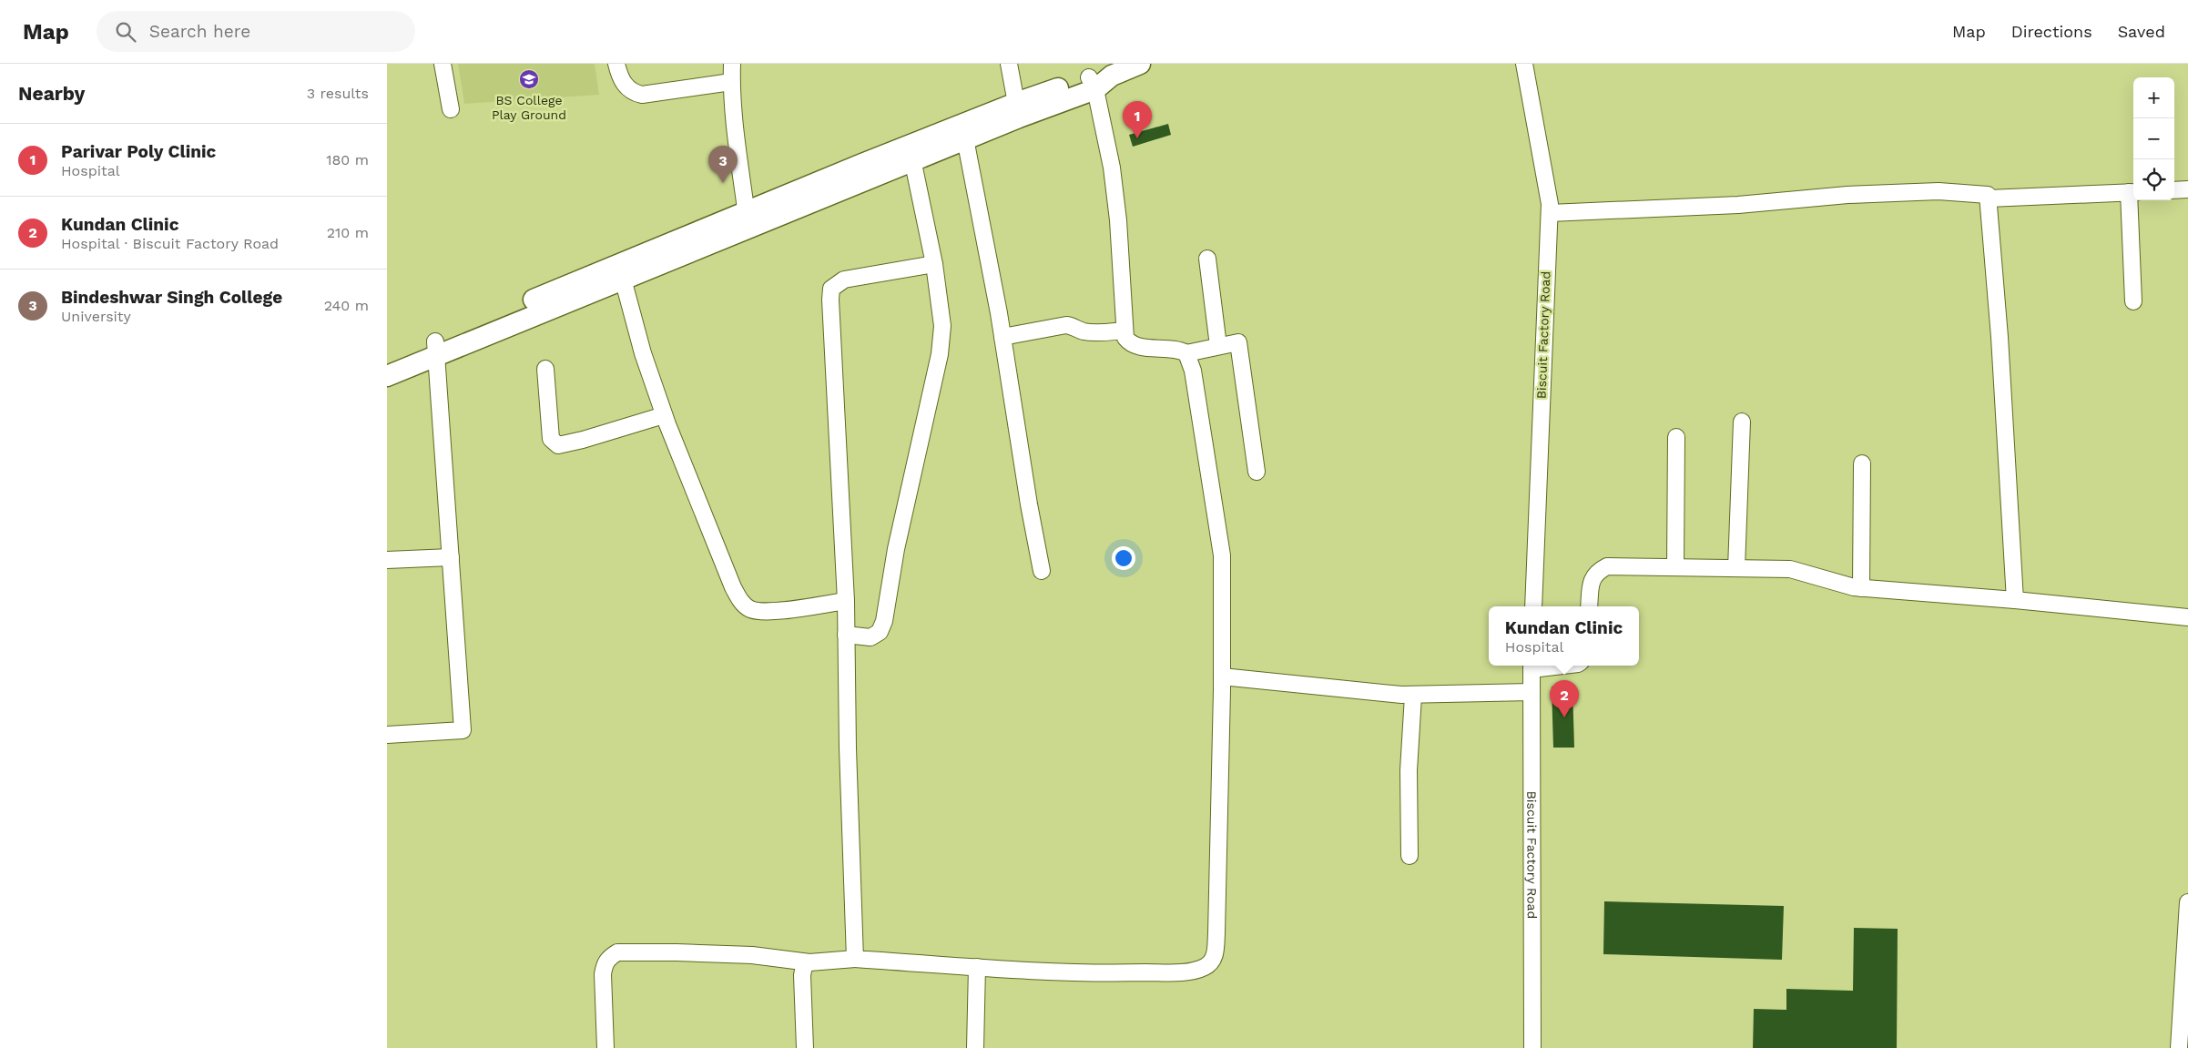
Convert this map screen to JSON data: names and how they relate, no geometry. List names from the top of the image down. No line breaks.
{"streets":{"street":["Biscuit Factory Road"]},"places":{"school or university":["BS College Play Ground"]},"page":{"header":"Map","search":"Search here","nav":["Map","Directions","Saved"],"heading":["Nearby","3 results"],"map_buttons":["+","−"],"pins":["1","3","2"],"list":[{"mark":"1","name":"Parivar Poly Clinic","note":"Hospital","value":"180 m"},{"mark":"2","name":"Kundan Clinic","note":"Hospital · Biscuit Factory Road","value":"210 m"},{"mark":"3","name":"Bindeshwar Singh College","note":"University","value":"240 m"}],"popup":["Kundan Clinic","Hospital"]}}
